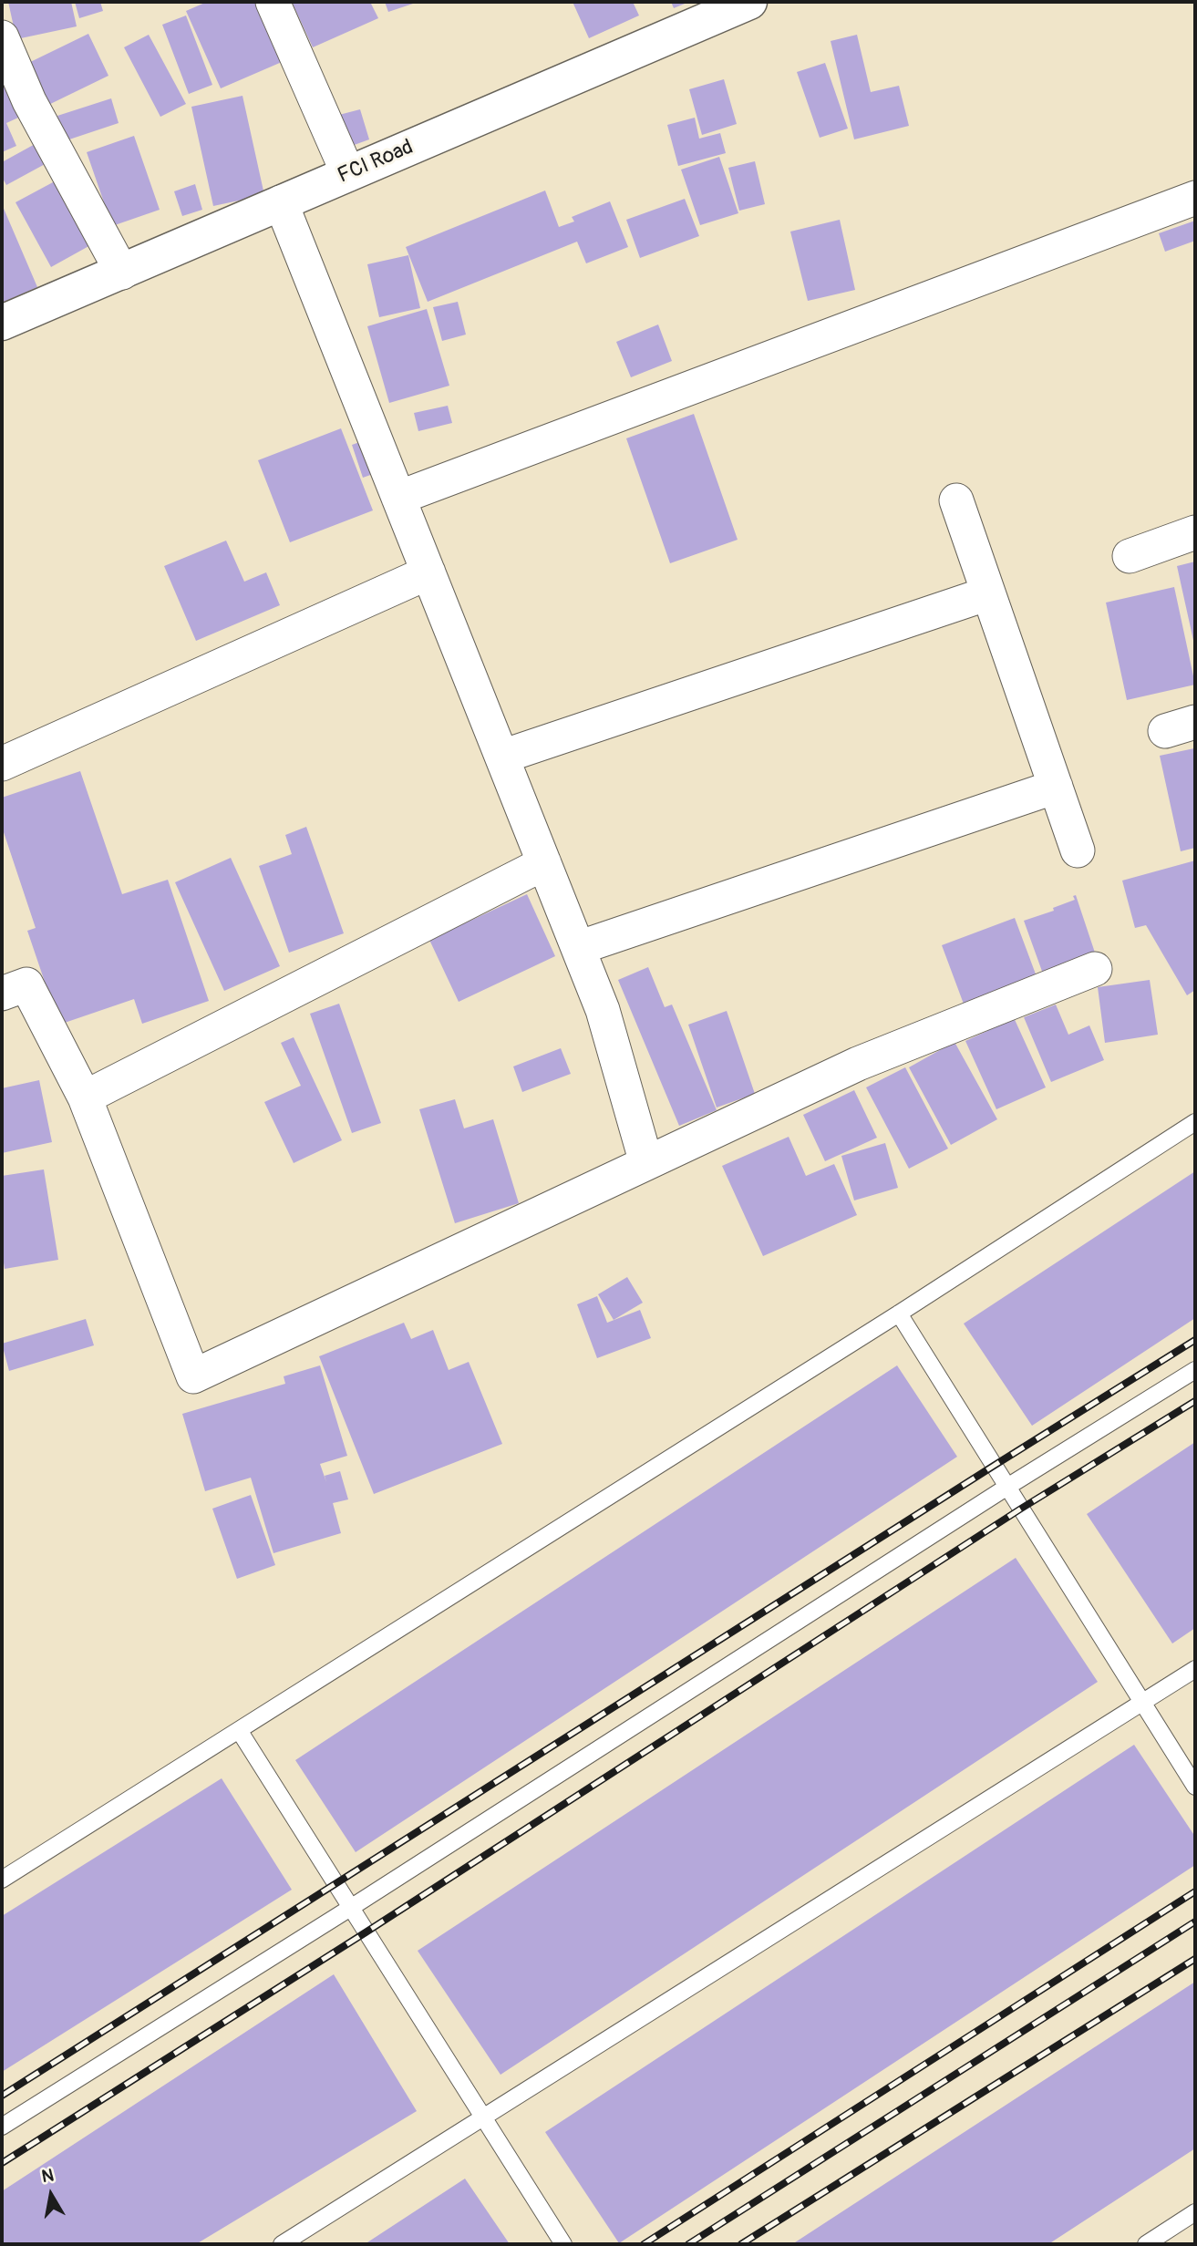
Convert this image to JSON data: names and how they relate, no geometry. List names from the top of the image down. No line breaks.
{"streets":{"street":["FCI Road"]},"north":"top"}
